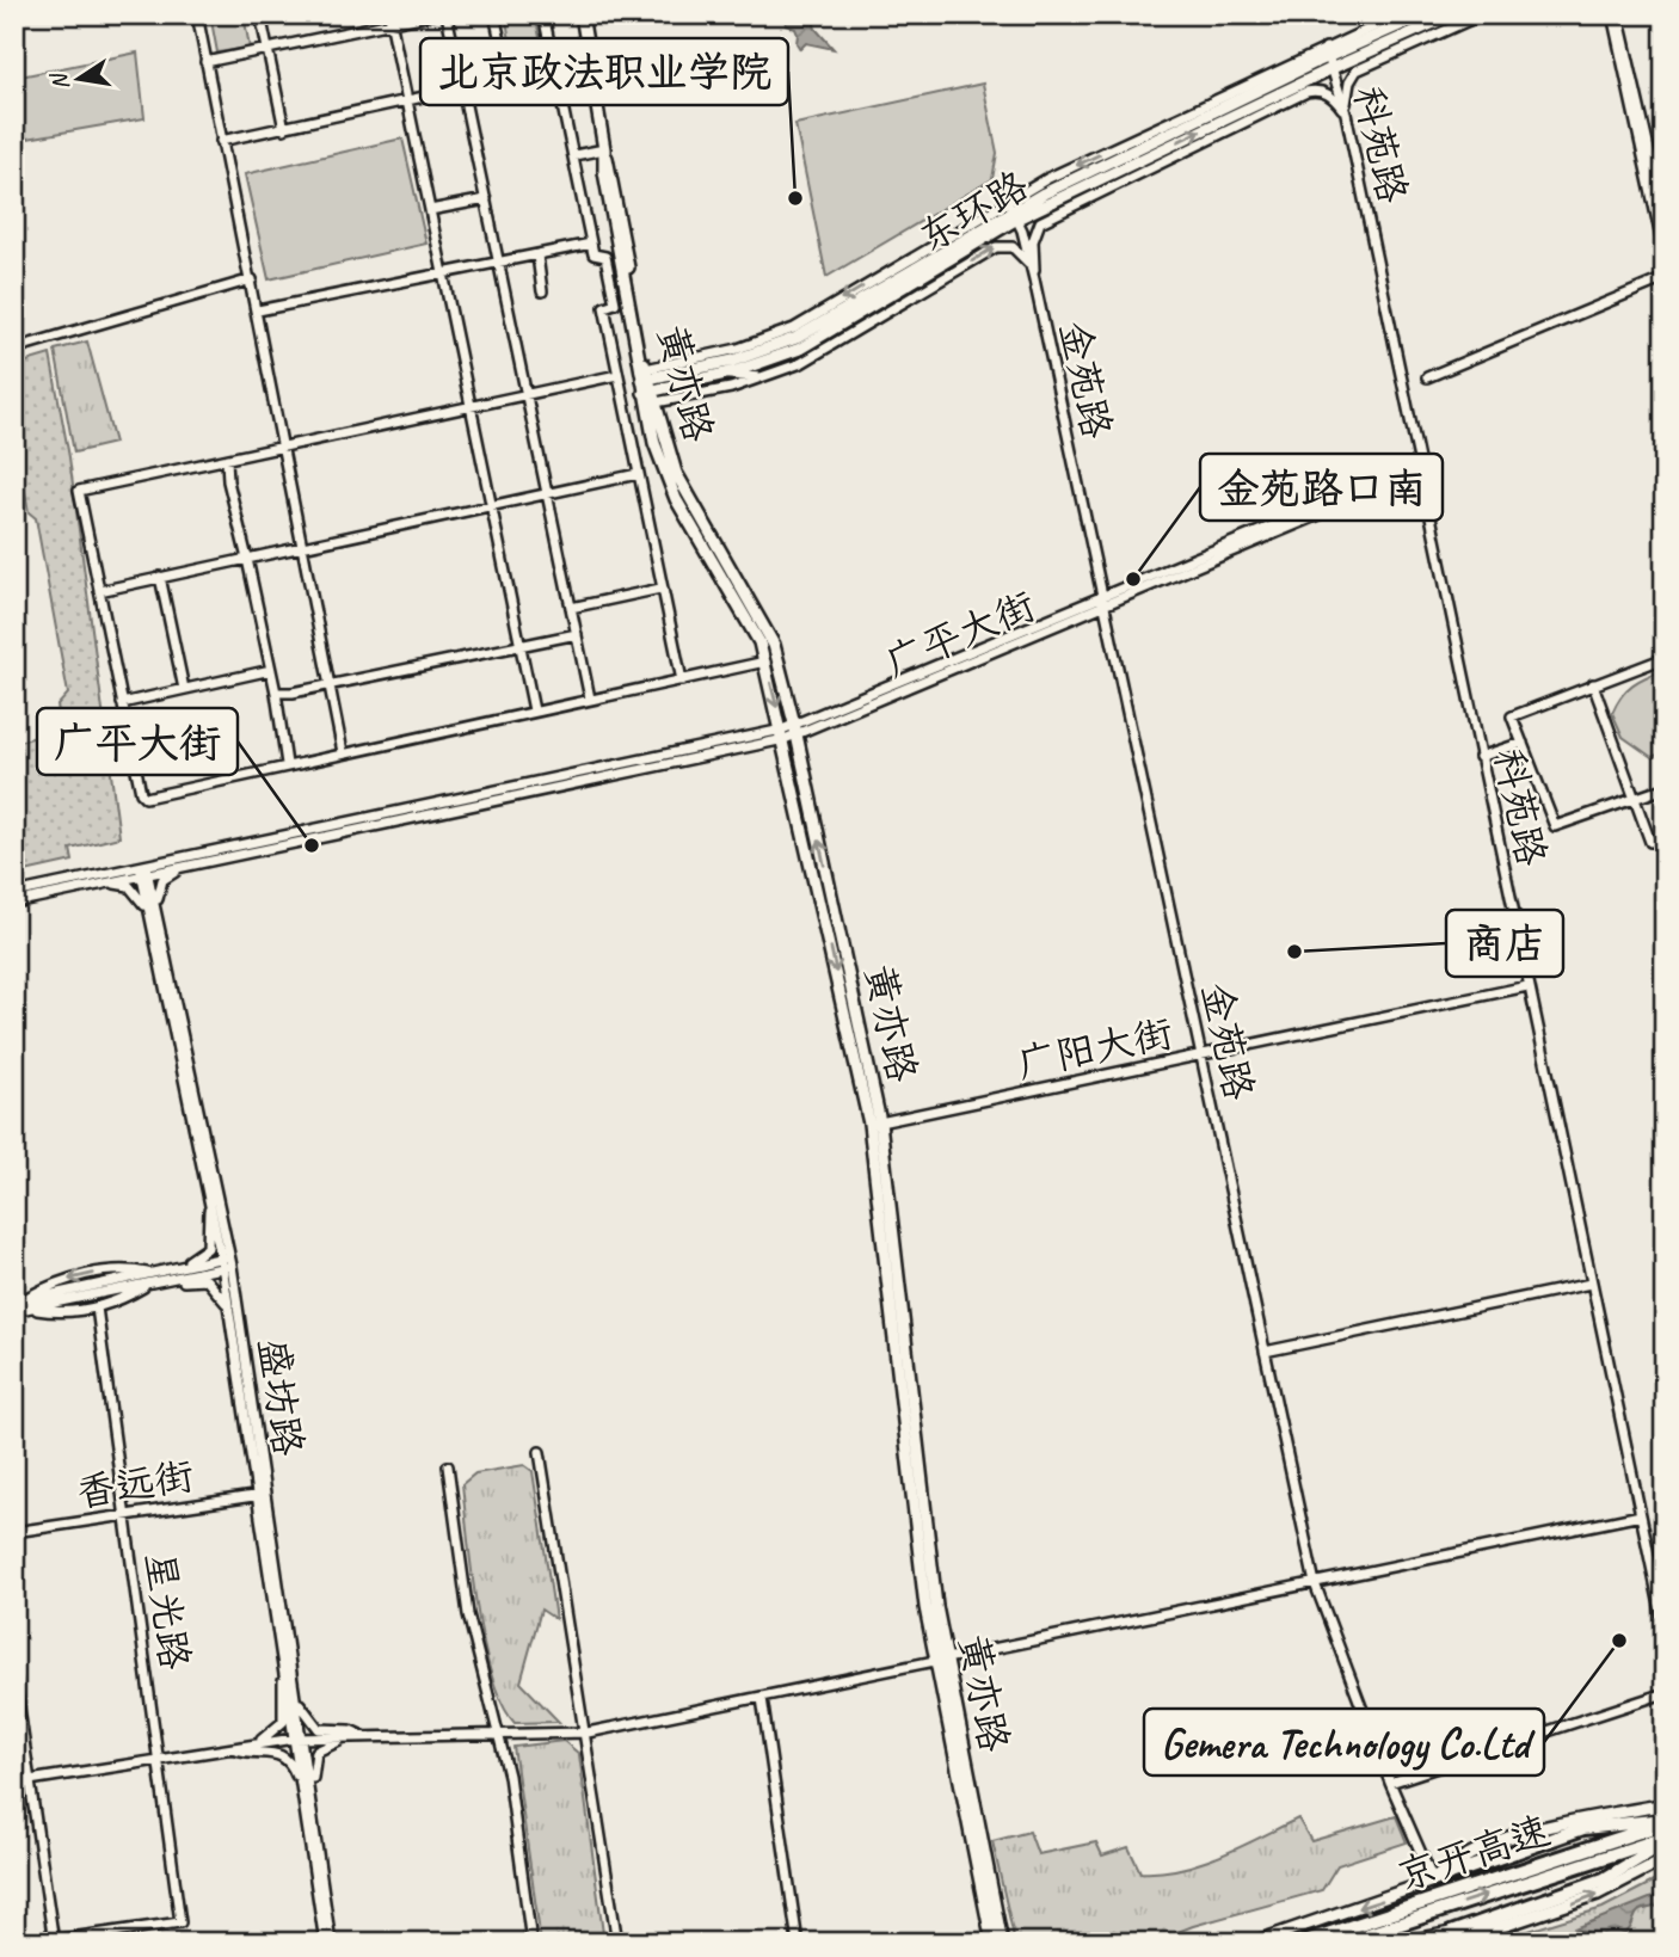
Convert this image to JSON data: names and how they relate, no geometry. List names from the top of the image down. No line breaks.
{"streets":{"highway":["京开高速"],"main road":["东环路","黄亦路"],"street":["科苑路","金苑路","广平大街","广阳大街","盛坊路","香远街","星光路"]},"crossings":[["科苑路","东环路"],["科苑路","广平大街"],["科苑路","广阳大街"],["东环路","金苑路"],["东环路","黄亦路"],["金苑路","广平大街"],["金苑路","广阳大街"],["黄亦路","广平大街"],["黄亦路","广阳大街"],["广平大街","盛坊路"],["盛坊路","香远街"],["香远街","星光路"]],"places":["北京政法职业学院","金苑路口南","广平大街","商店","Gemera Technology Co.Ltd"],"north":"left"}
